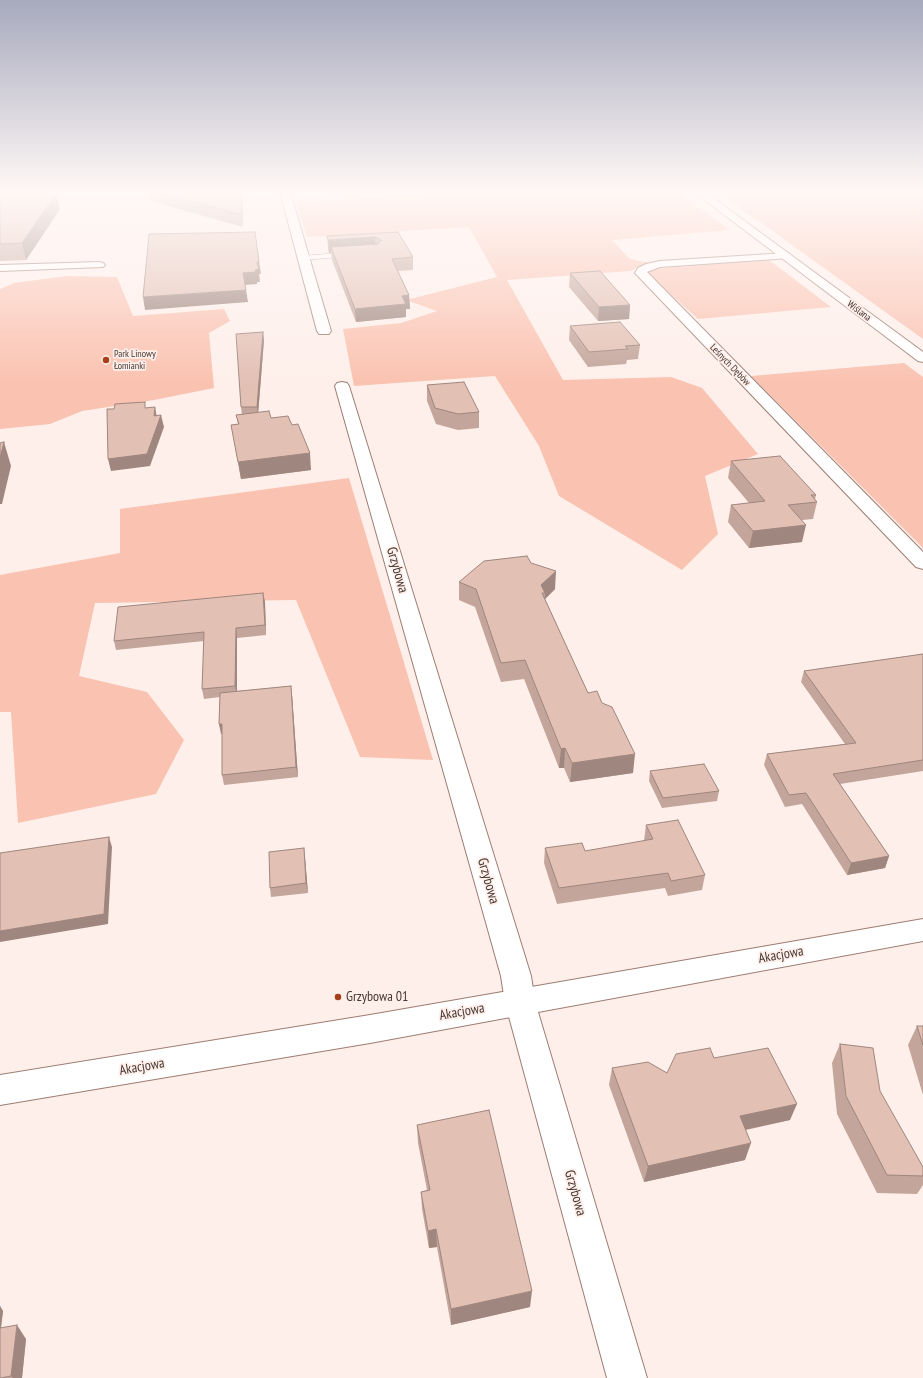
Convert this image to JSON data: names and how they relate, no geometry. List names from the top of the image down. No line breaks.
{"streets":{"street":["Wiślana","Leśnych Dębów","Grzybowa","Akacjowa"]},"crossings":[["Grzybowa","Akacjowa"]],"places":["Park Linowy Łomianki","Grzybowa 01"]}
